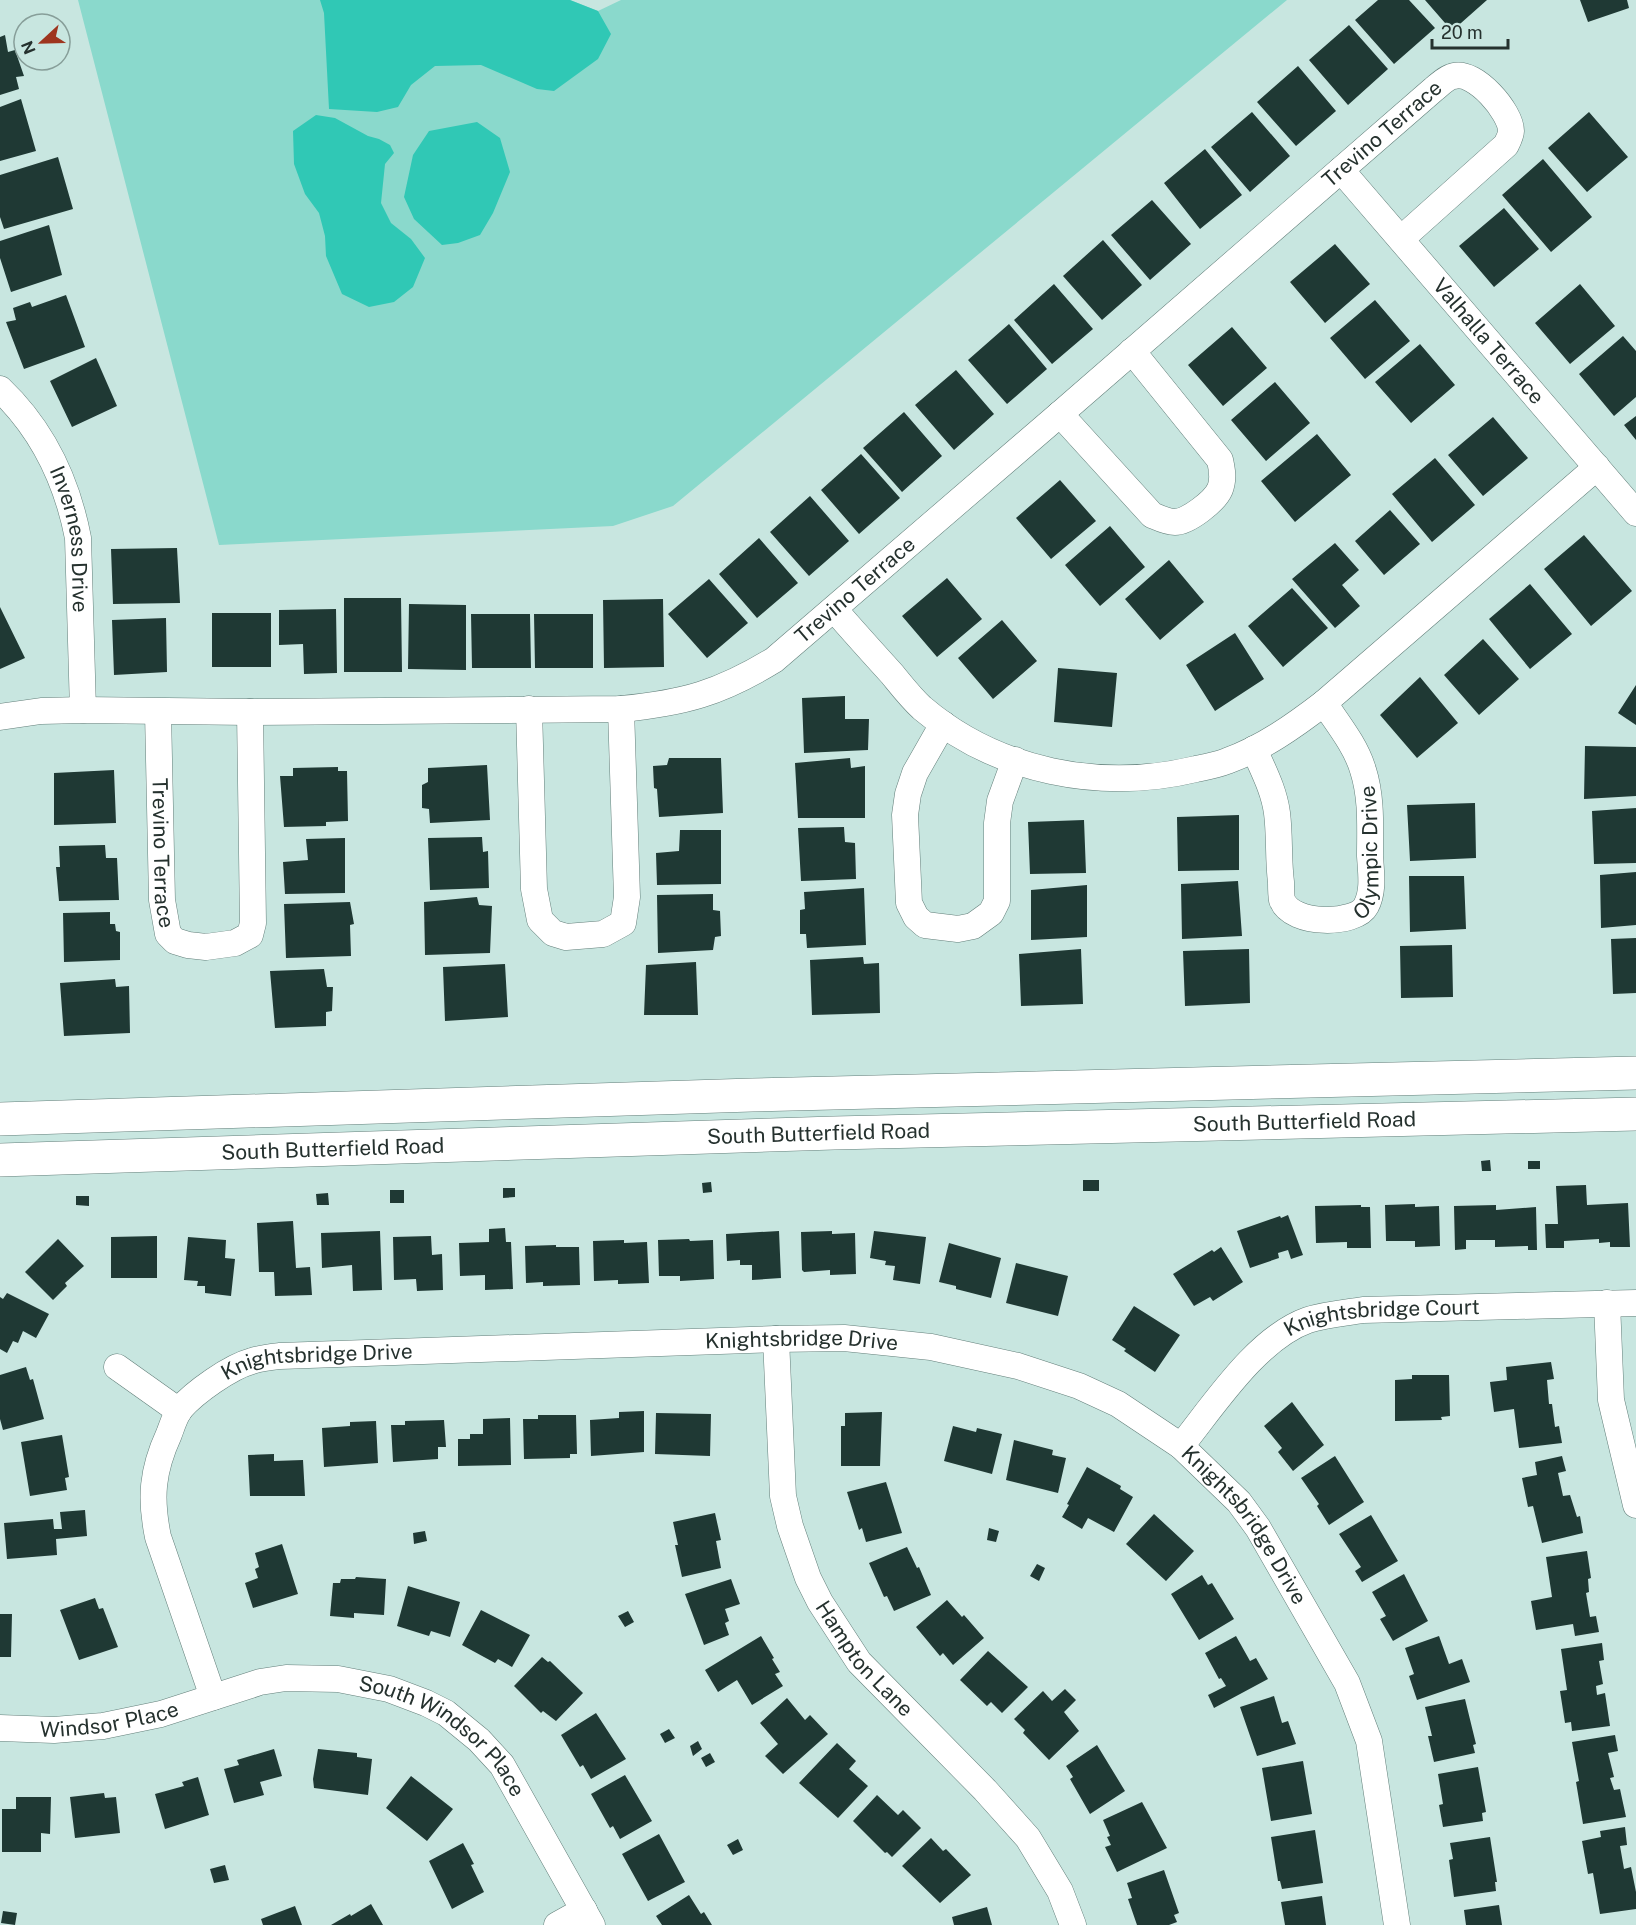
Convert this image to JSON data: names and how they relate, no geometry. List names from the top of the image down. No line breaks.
{"streets":{"main road":["South Butterfield Road"],"street":["Trevino Terrace","Valhalla Terrace","Inverness Drive","Olympic Drive","Knightsbridge Court","Knightsbridge Drive","Hampton Lane","Windsor Place","South Windsor Place"]},"crossings":[["Trevino Terrace","Valhalla Terrace"],["Trevino Terrace","Inverness Drive"],["Knightsbridge Court","Knightsbridge Drive"],["Knightsbridge Drive","Hampton Lane"],["Knightsbridge Drive","Windsor Place"],["Knightsbridge Drive","South Windsor Place"],["Windsor Place","South Windsor Place"]],"scale_bar":"20 m","north":"left"}
